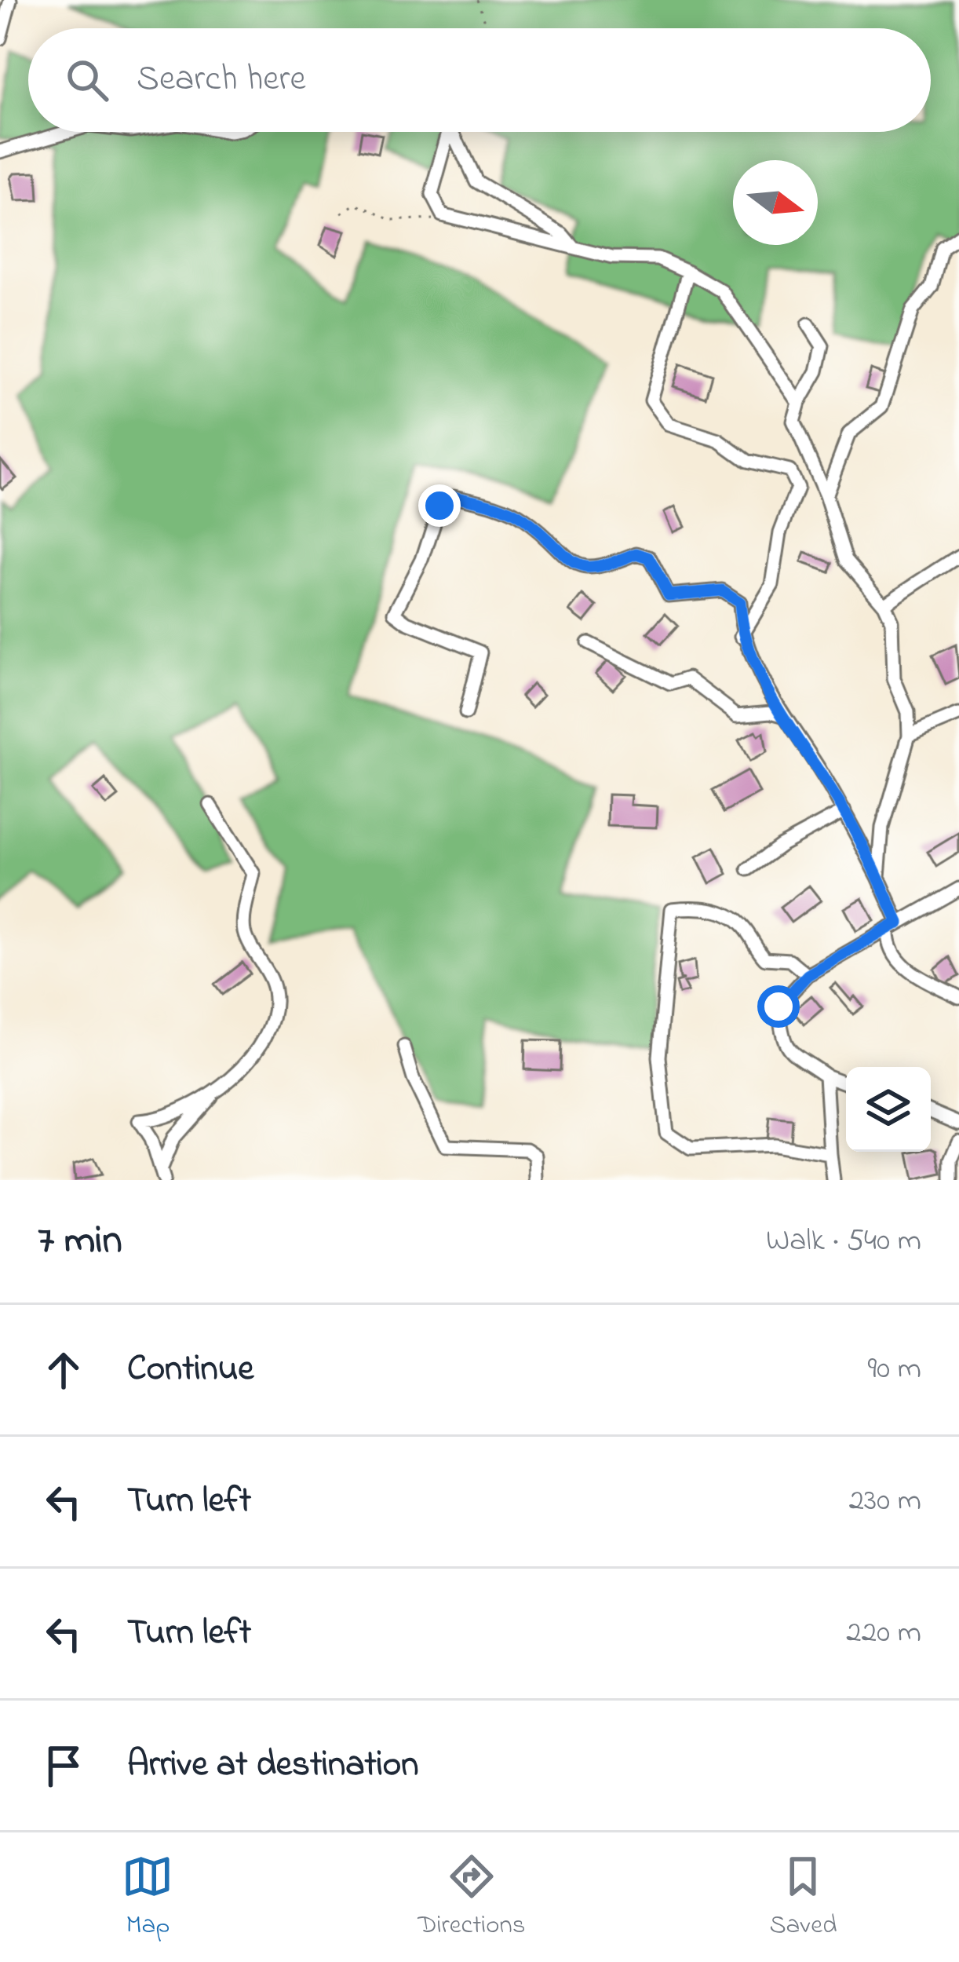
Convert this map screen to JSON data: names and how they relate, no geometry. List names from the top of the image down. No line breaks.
{"north":"right","page":{"search":"Search here","heading":["7 min","Walk · 540 m"],"list":[["Continue","90 m"],["Turn left","230 m"],["Turn left","220 m"],"Arrive at destination"],"nav":["Map","Directions","Saved"]}}
